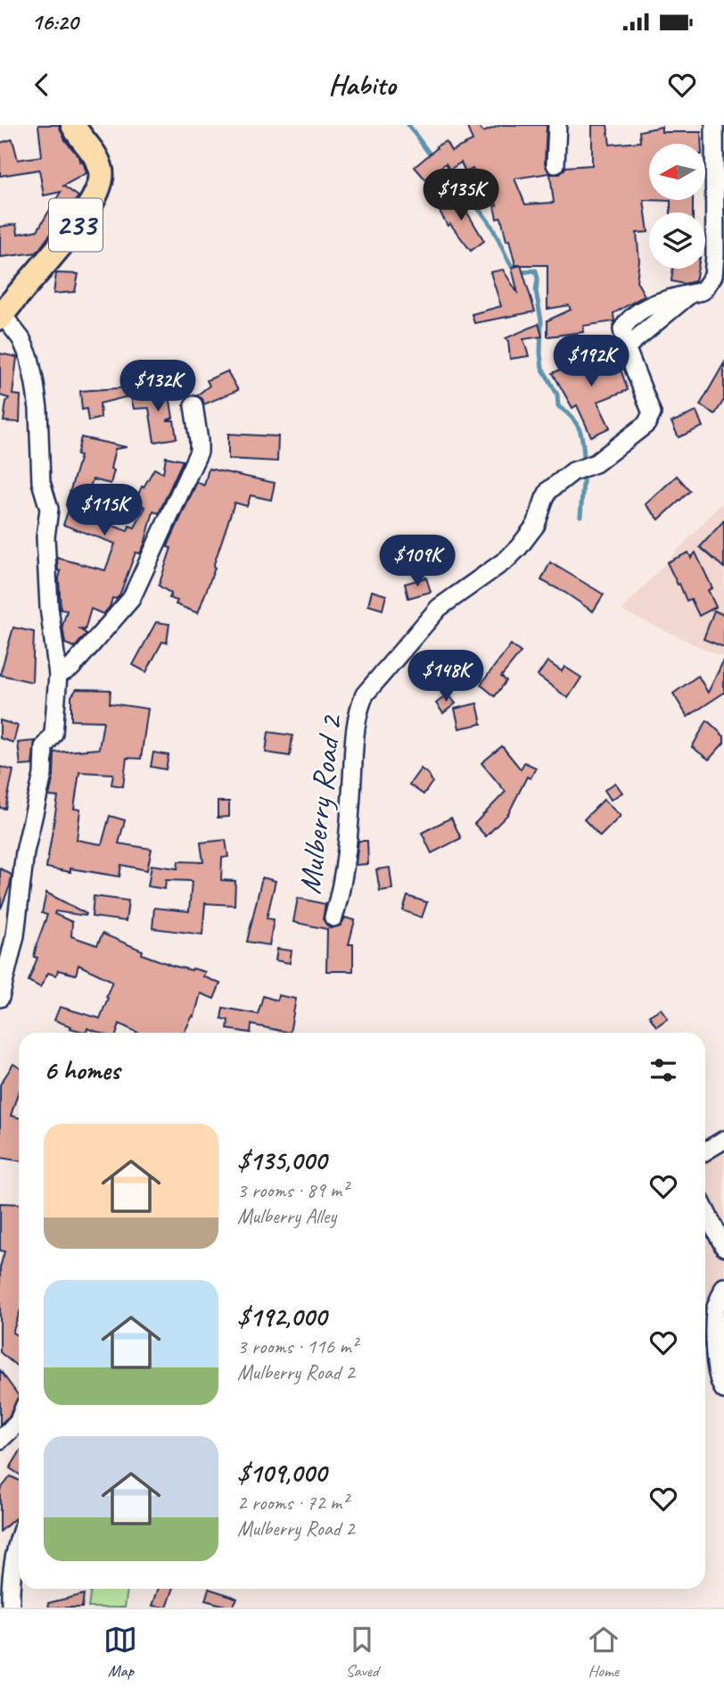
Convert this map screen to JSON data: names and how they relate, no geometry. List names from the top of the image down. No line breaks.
{"streets":{"main road":["233"],"street":["Mulberry Road 2"]},"north":"left","page":{"status":"16:20","header":"Habito","price":["$135K","$192K","$132K","$115K","$109K","$148K"],"heading":"6 homes","list":[{"name":"$135,000","note":"3 rooms · 89 m² · Mulberry Alley"},{"name":"$192,000","note":"3 rooms · 116 m² · Mulberry Road 2"},{"name":"$109,000","note":"2 rooms · 72 m² · Mulberry Road 2"}],"tabs":["Map","Saved","Home"]}}
